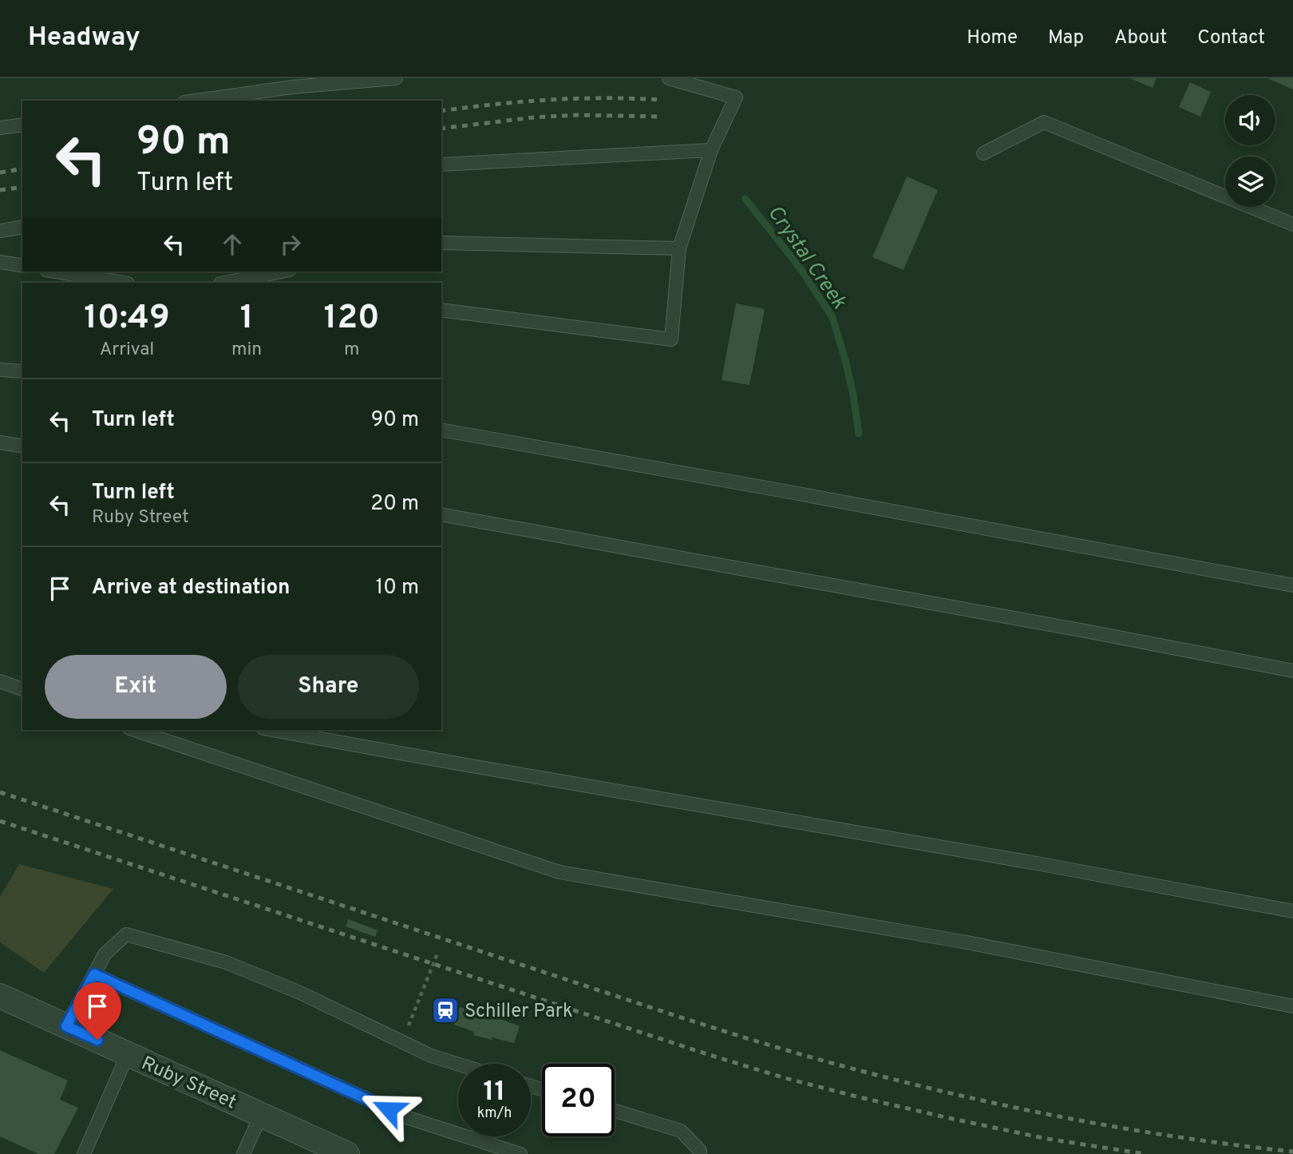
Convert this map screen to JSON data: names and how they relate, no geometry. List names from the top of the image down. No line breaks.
{"streets":{"street":["Ruby Street"]},"water":["Crystal Creek"],"places":{"station":["Schiller Park"]},"page":{"header":"Headway","nav":["Home","Map","About","Contact"],"turn":["90 m","Turn left"],"eta":["10:49","Arrival","1","min","120","m"],"list":[{"name":"Turn left","value":"90 m"},{"name":"Turn left","note":"Ruby Street","value":"20 m"},{"name":"Arrive at destination","value":"10 m"}],"buttons":["Exit","Share"],"speed":"11 km/h","limit":"20"}}
